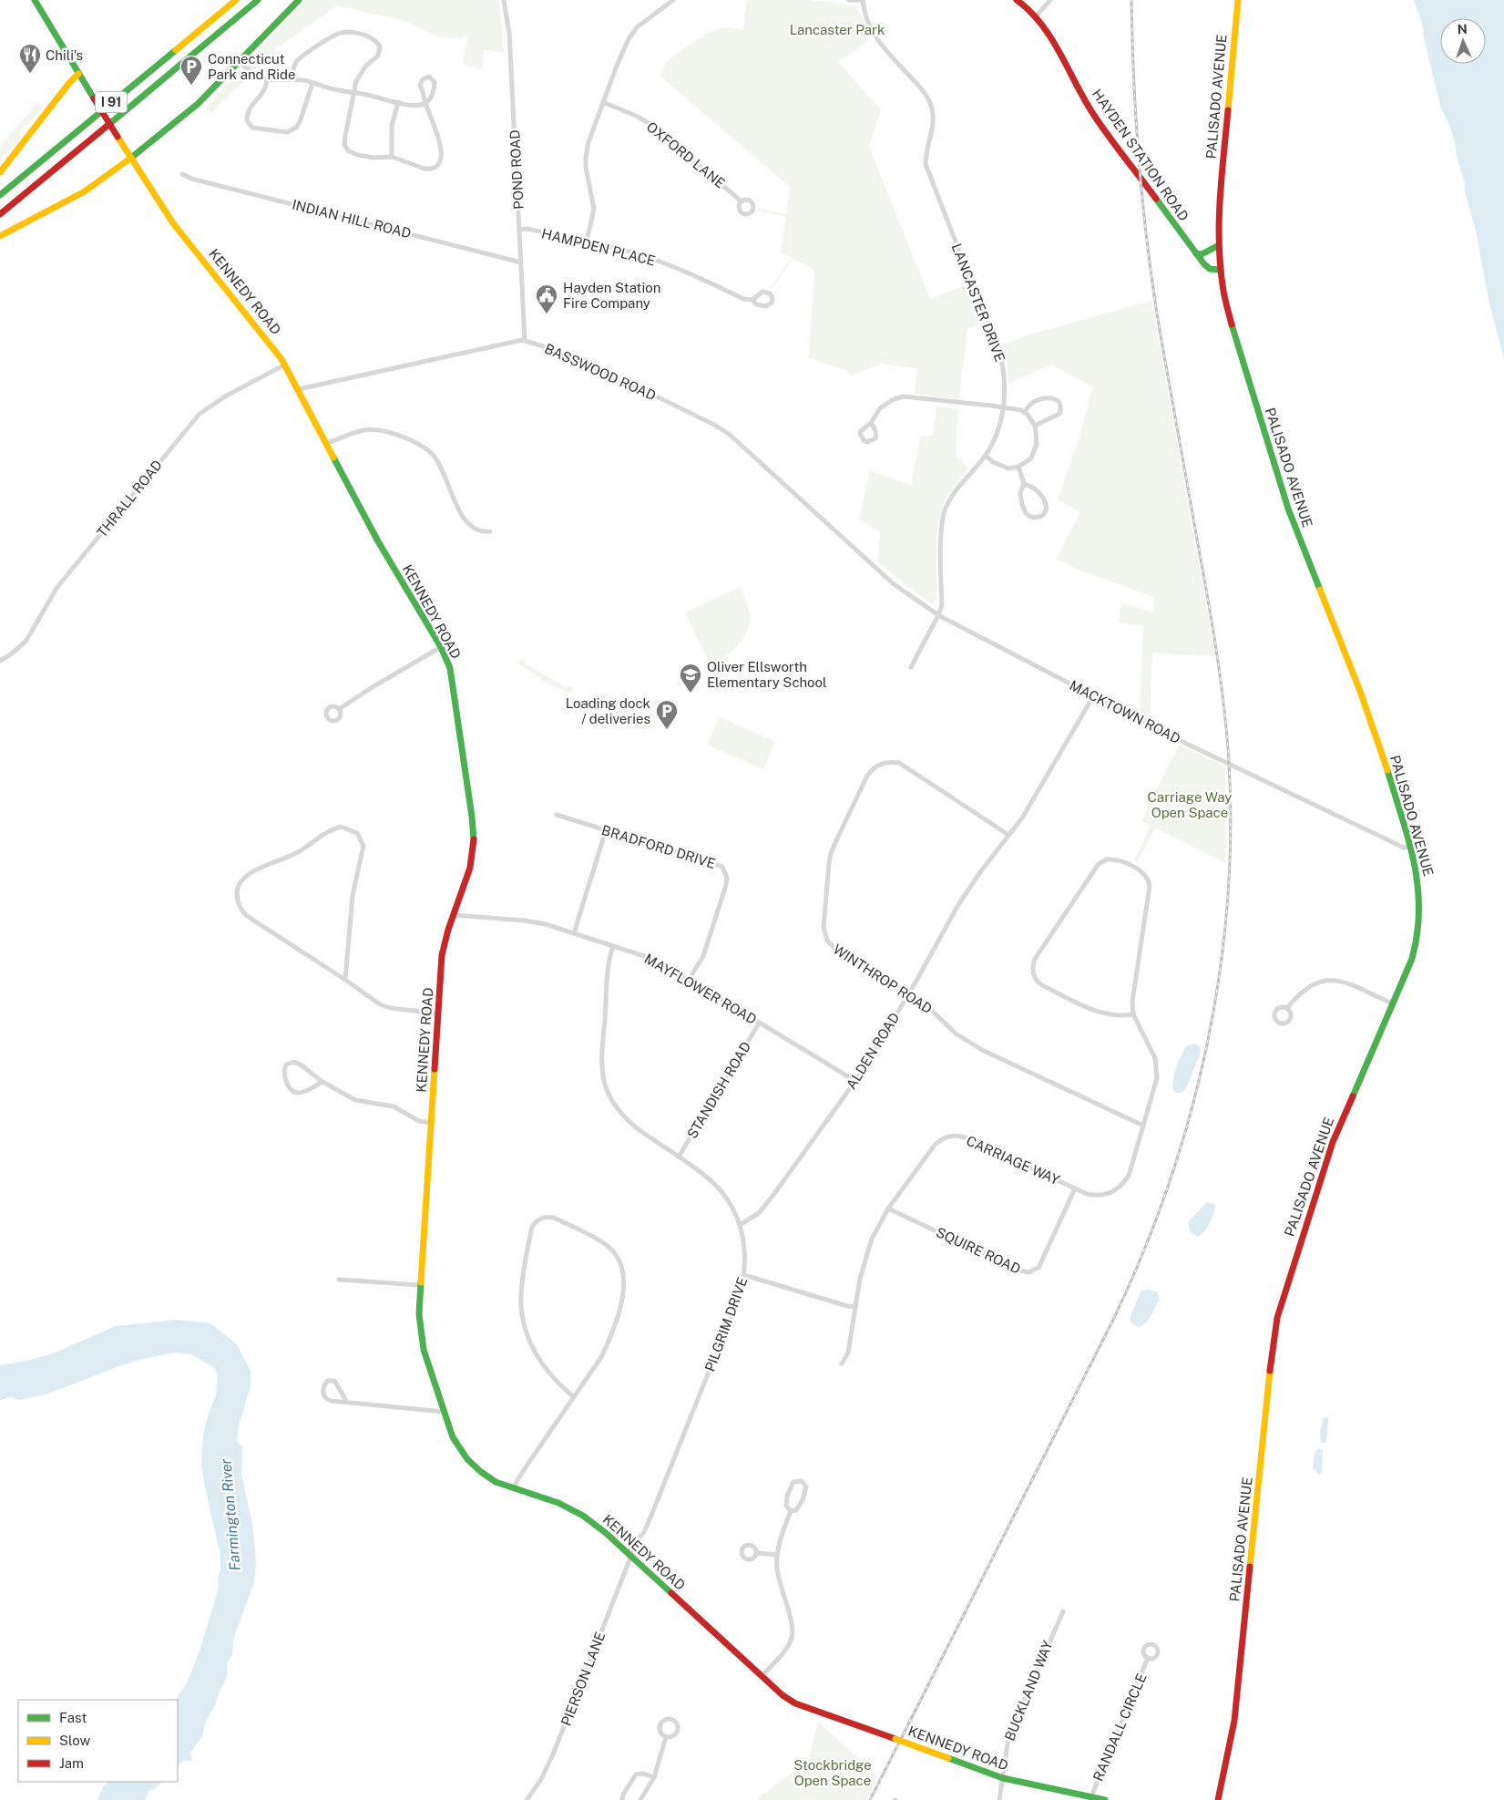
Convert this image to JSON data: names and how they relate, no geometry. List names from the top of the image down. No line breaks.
{"streets":{"main road":["PALISADO AVENUE","I 91","HAYDEN STATION ROAD","KENNEDY ROAD"],"street":["OXFORD LANE","POND ROAD","INDIAN HILL ROAD","HAMPDEN PLACE","LANCASTER DRIVE","BASSWOOD ROAD","THRALL ROAD","MACKTOWN ROAD","BRADFORD DRIVE","WINTHROP ROAD","MAYFLOWER ROAD","ALDEN ROAD","STANDISH ROAD","CARRIAGE WAY","SQUIRE ROAD","PILGRIM DRIVE","PIERSON LANE","BUCKLAND WAY","RANDALL CIRCLE"]},"crossings":[["PALISADO AVENUE","HAYDEN STATION ROAD"],["PALISADO AVENUE","MACKTOWN ROAD"],["POND ROAD","INDIAN HILL ROAD"],["POND ROAD","HAMPDEN PLACE"],["POND ROAD","BASSWOOD ROAD"],["KENNEDY ROAD","THRALL ROAD"],["KENNEDY ROAD","MAYFLOWER ROAD"],["KENNEDY ROAD","PILGRIM DRIVE"],["KENNEDY ROAD","PIERSON LANE"],["KENNEDY ROAD","BUCKLAND WAY"],["KENNEDY ROAD","RANDALL CIRCLE"],["LANCASTER DRIVE","MACKTOWN ROAD"],["BASSWOOD ROAD","MACKTOWN ROAD"],["MACKTOWN ROAD","ALDEN ROAD"],["BRADFORD DRIVE","MAYFLOWER ROAD"],["WINTHROP ROAD","ALDEN ROAD"],["WINTHROP ROAD","CARRIAGE WAY"],["MAYFLOWER ROAD","ALDEN ROAD"],["MAYFLOWER ROAD","STANDISH ROAD"],["MAYFLOWER ROAD","PILGRIM DRIVE"],["ALDEN ROAD","PILGRIM DRIVE"],["STANDISH ROAD","PILGRIM DRIVE"],["CARRIAGE WAY","SQUIRE ROAD"],["PILGRIM DRIVE","PIERSON LANE"]],"water":["Farmington River"],"parks":["Lancaster Park","Carriage Way Open Space","Stockbridge Open Space"],"places":{"restaurant":["Chili's"],"parking":["Connecticut Park and Ride","Loading dock / deliveries"],"public building":["Hayden Station Fire Company"],"school or university":["Oliver Ellsworth Elementary School"]},"legend":["Fast","Slow","Jam"],"north":"top"}
